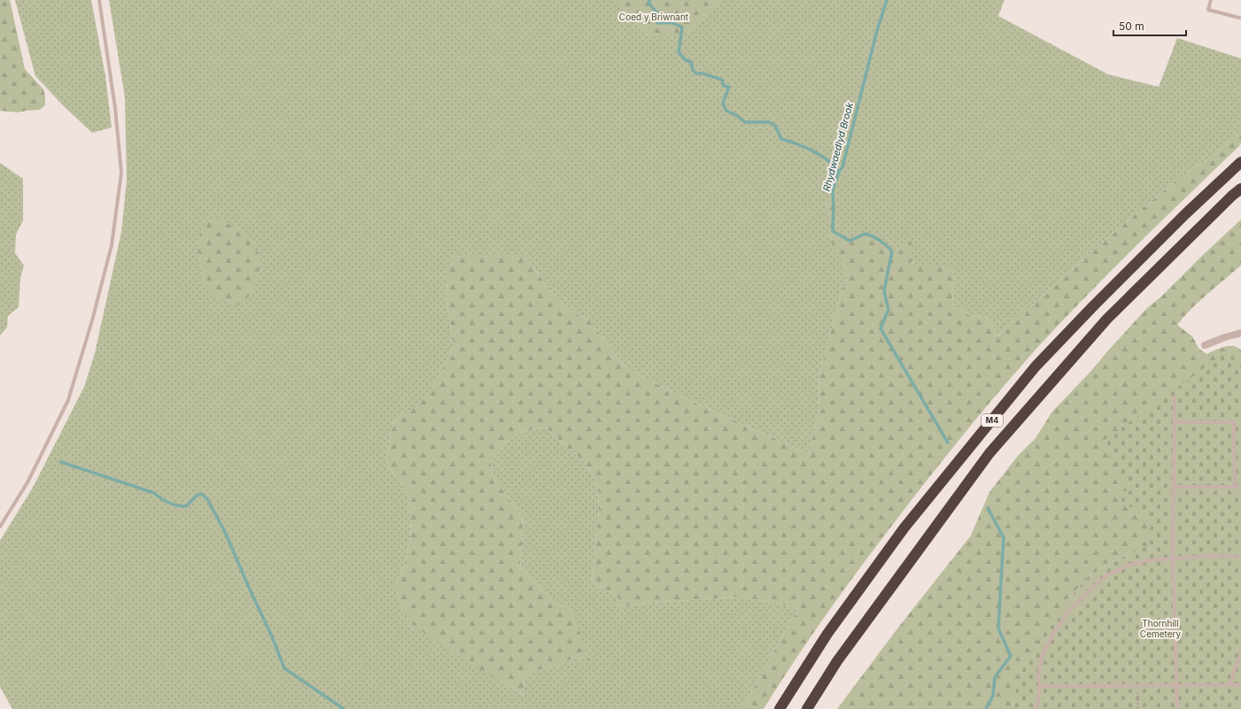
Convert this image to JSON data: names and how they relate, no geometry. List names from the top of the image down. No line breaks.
{"streets":{"highway":["M4"]},"water":["Rhydwaedlyd Brook"],"parks":["Coed y Briwnant","Thornhill Cemetery"],"scale_bar":"50 m"}
